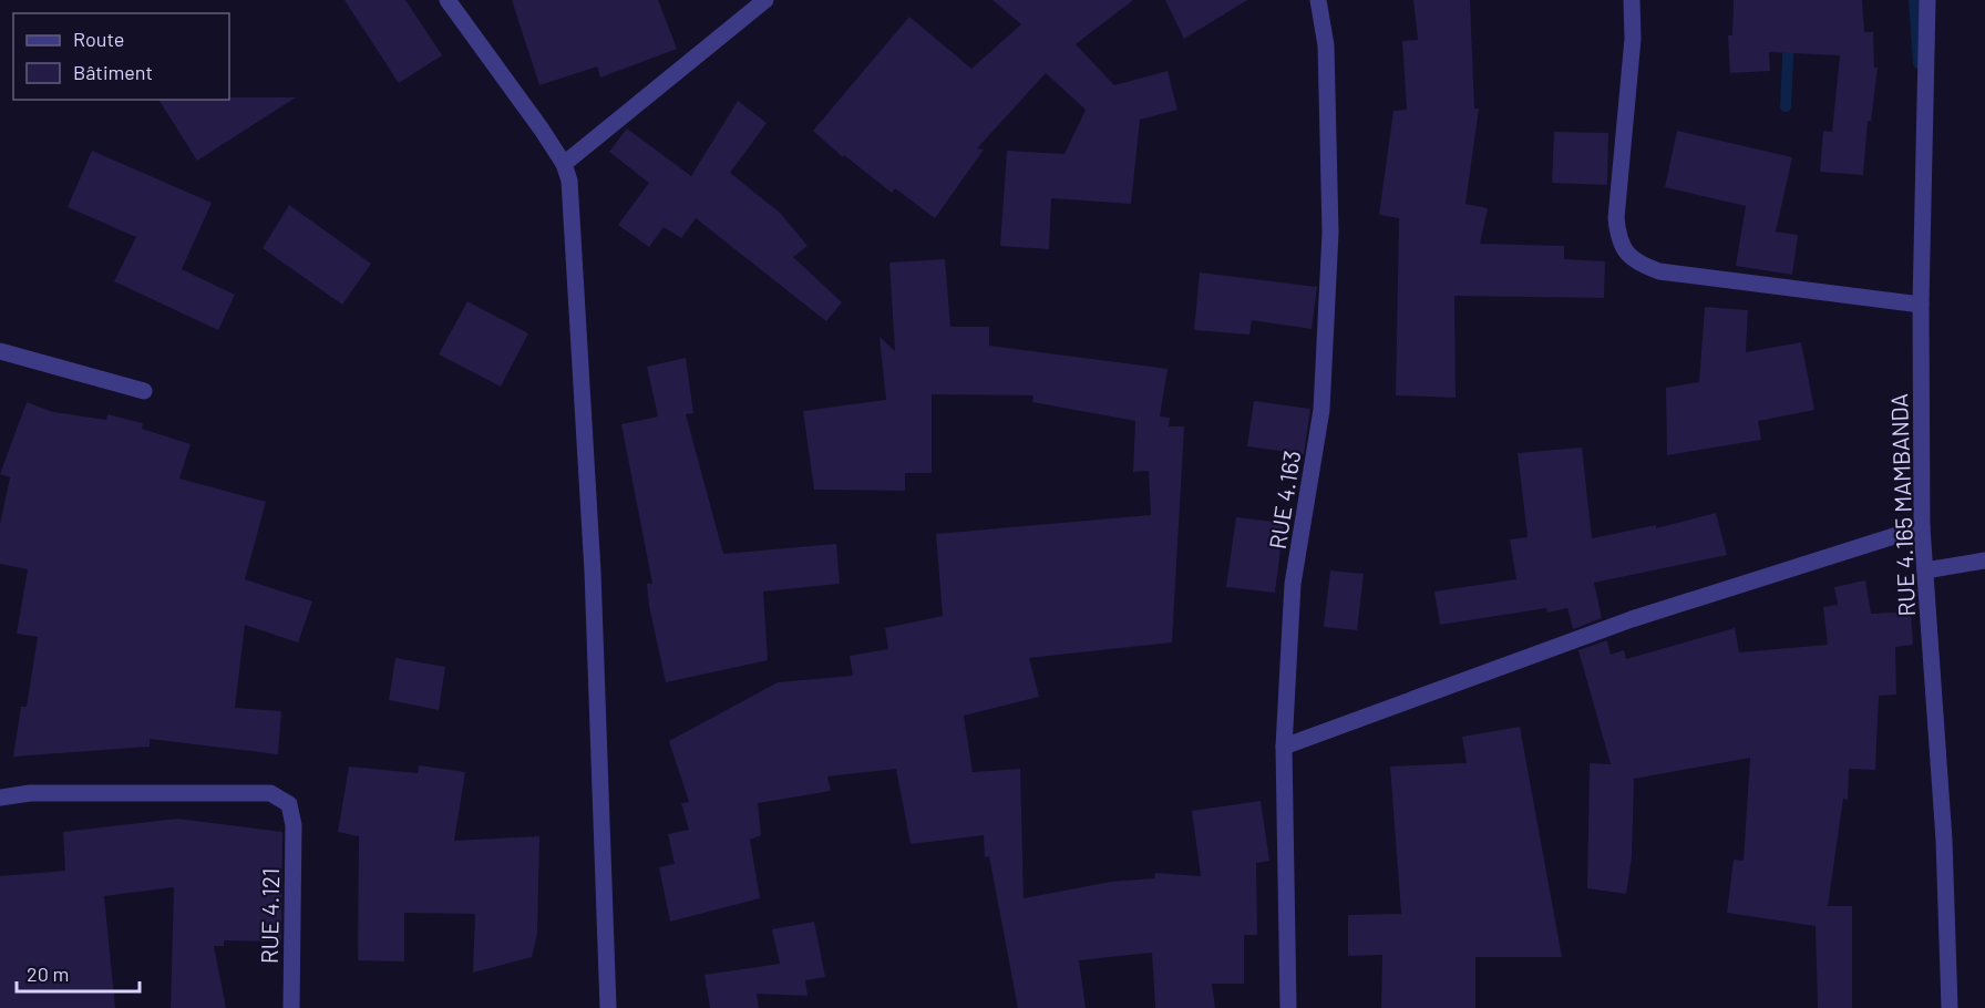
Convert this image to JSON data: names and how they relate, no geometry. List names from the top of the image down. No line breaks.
{"streets":{"street":["RUE 4.163","RUE 4.165 MAMBANDA","RUE 4.121"]},"legend":["Route","Bâtiment"],"scale_bar":"20 m"}
